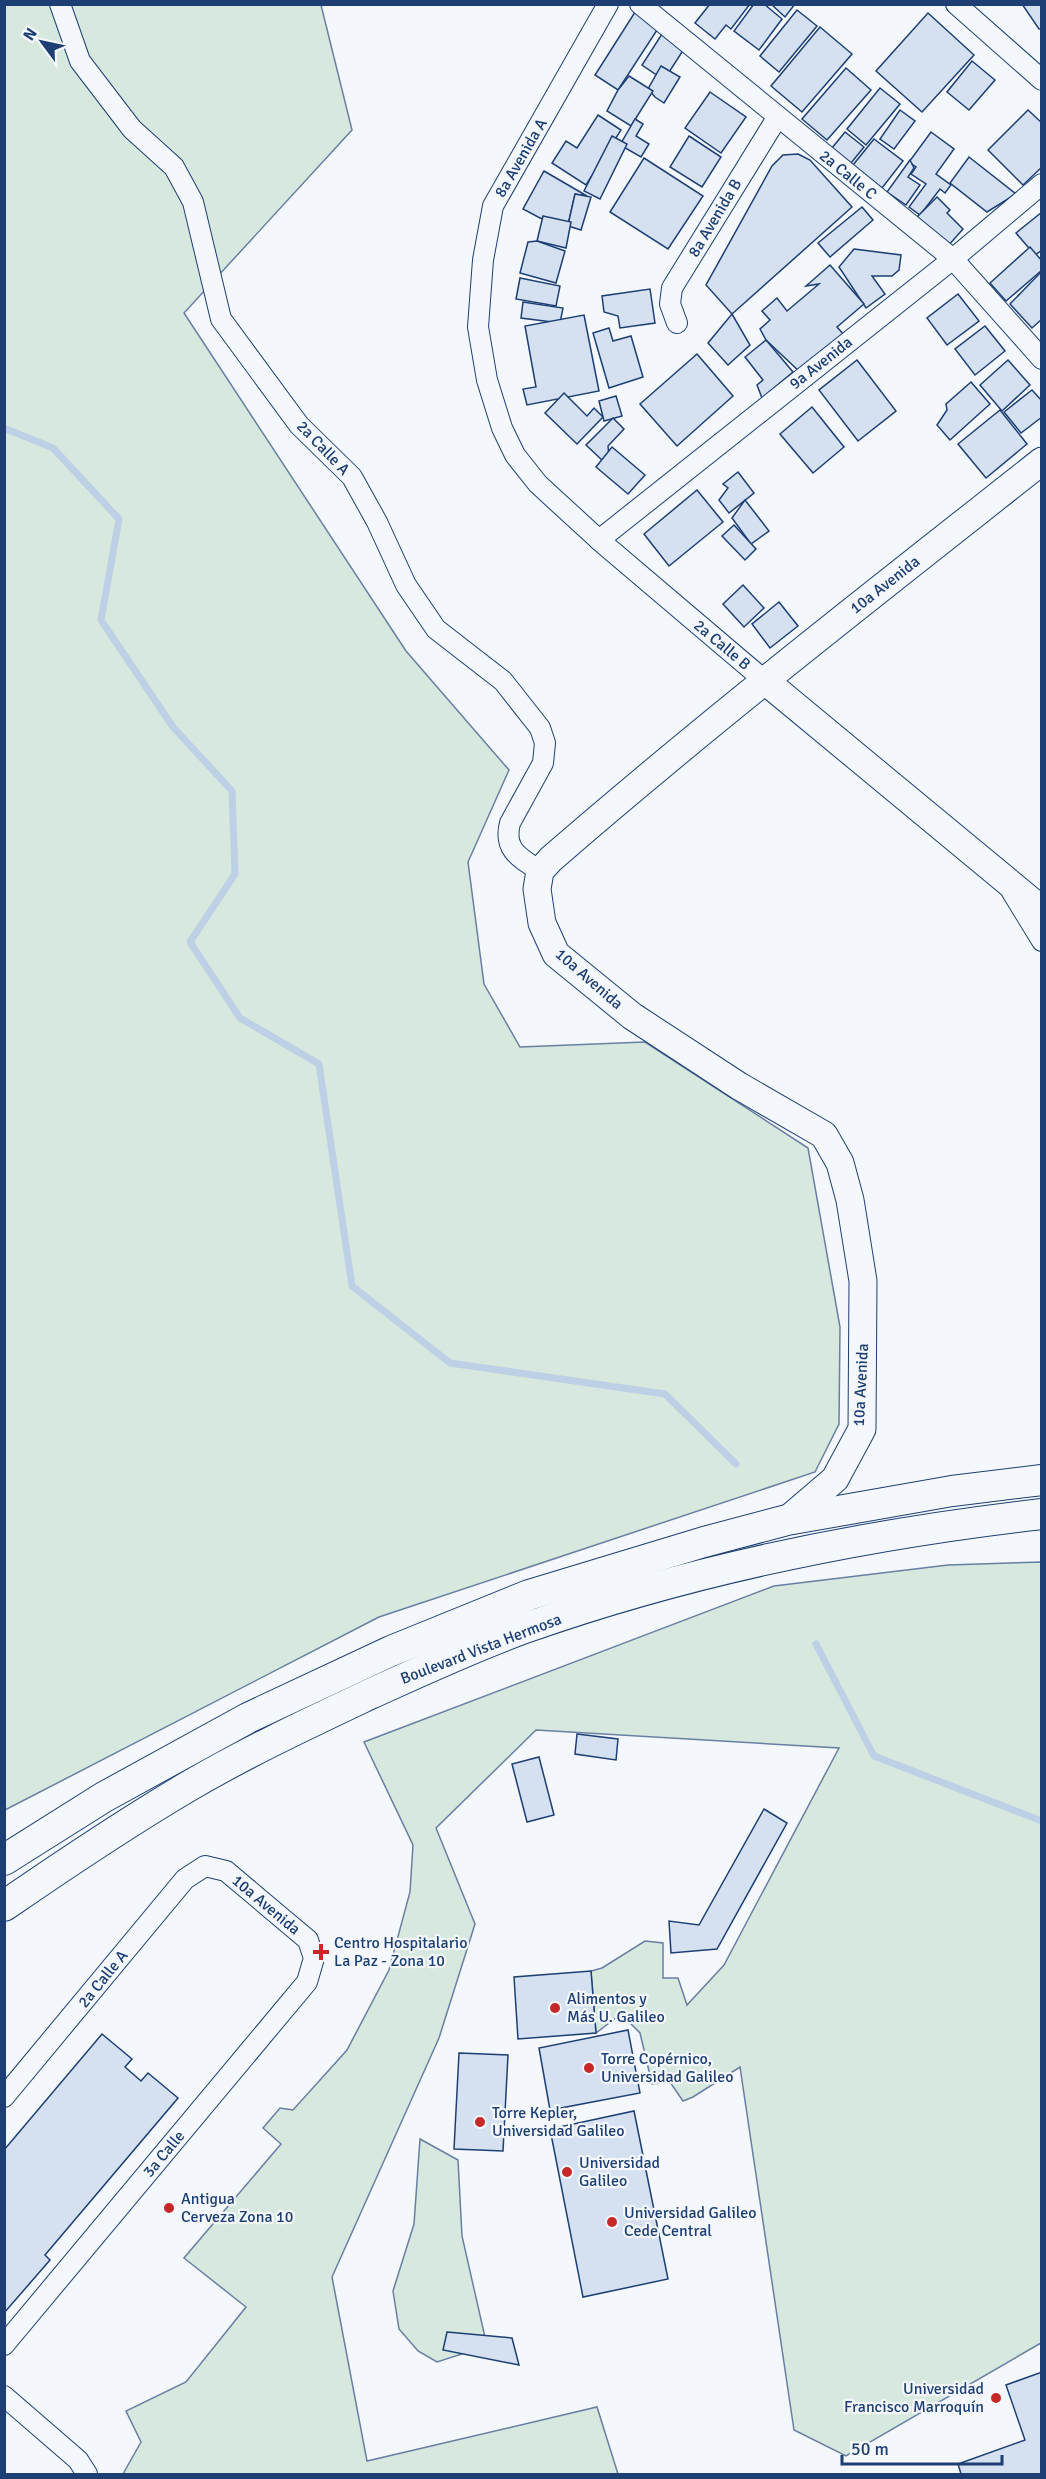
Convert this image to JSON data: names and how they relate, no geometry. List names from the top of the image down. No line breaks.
{"streets":{"main road":["Boulevard Vista Hermosa"],"street":["8a Avenida A","2a Calle C","8a Avenida B","9a Avenida","2a Calle A","10a Avenida","2a Calle B","3a Calle"]},"crossings":[["8a Avenida A","2a Calle B"],["2a Calle C","8a Avenida B"],["2a Calle C","9a Avenida"],["9a Avenida","2a Calle B"],["2a Calle A","10a Avenida"],["10a Avenida","2a Calle B"],["10a Avenida","Boulevard Vista Hermosa"],["10a Avenida","3a Calle"]],"places":{"health":["Centro Hospitalario La Paz - Zona 10"],"other":["Alimentos y Más U. Galileo","Torre Copérnico, Universidad Galileo","Torre Kepler, Universidad Galileo","Universidad Galileo","Antigua Cerveza Zona 10","Universidad Galileo Cede Central","Universidad Francisco Marroquín"]},"scale_bar":"50 m","north":"top left"}
